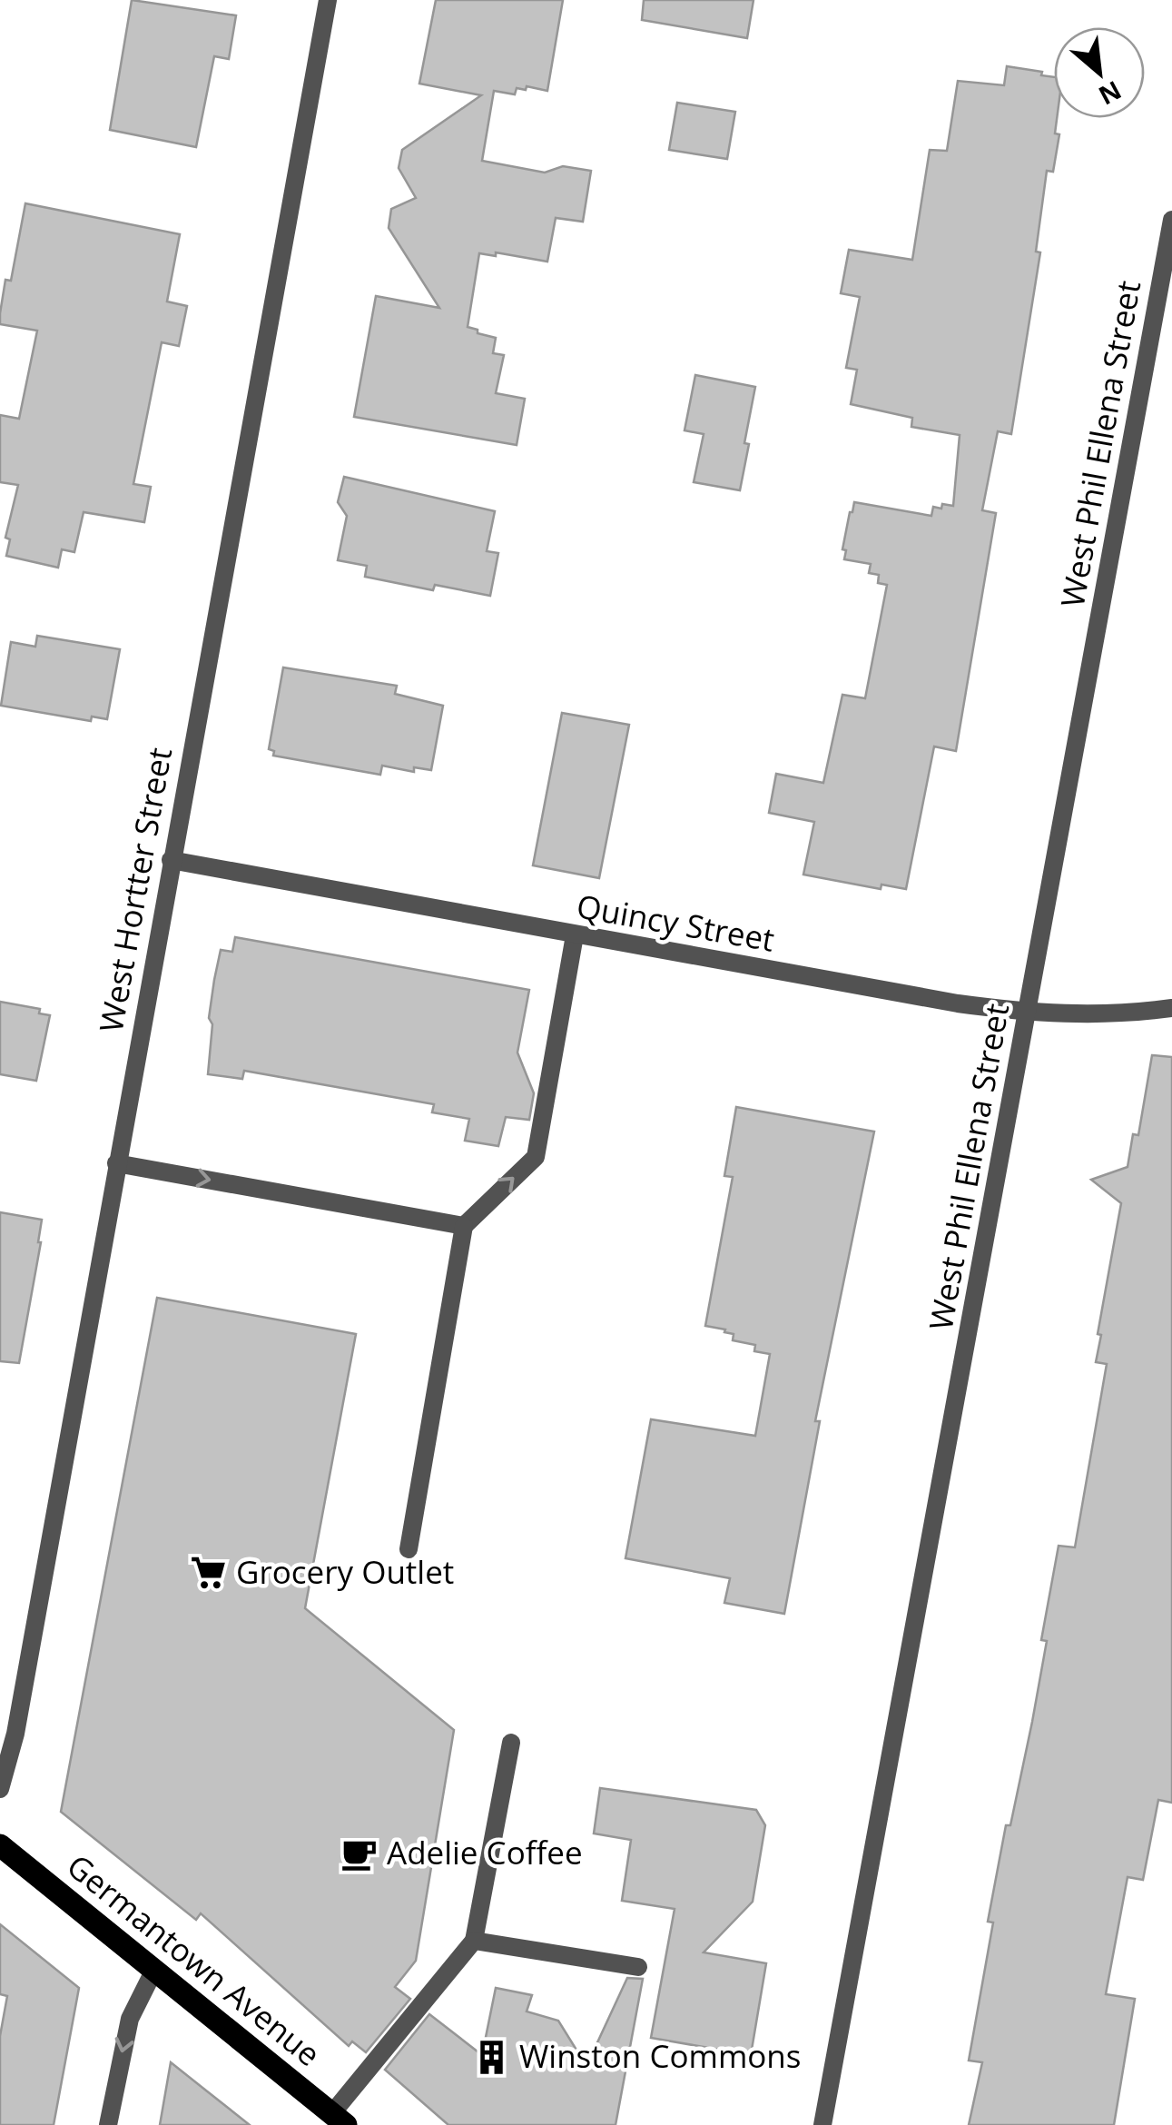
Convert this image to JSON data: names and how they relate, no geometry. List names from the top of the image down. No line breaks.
{"streets":{"main road":["Germantown Avenue"],"street":["West Phil Ellena Street","West Hortter Street","Quincy Street"]},"crossings":[["West Phil Ellena Street","Quincy Street"],["West Hortter Street","Quincy Street"]],"places":{"supermarket":["Grocery Outlet"],"cafe":["Adelie Coffee"],"building":["Winston Commons"]},"north":"bottom right"}
